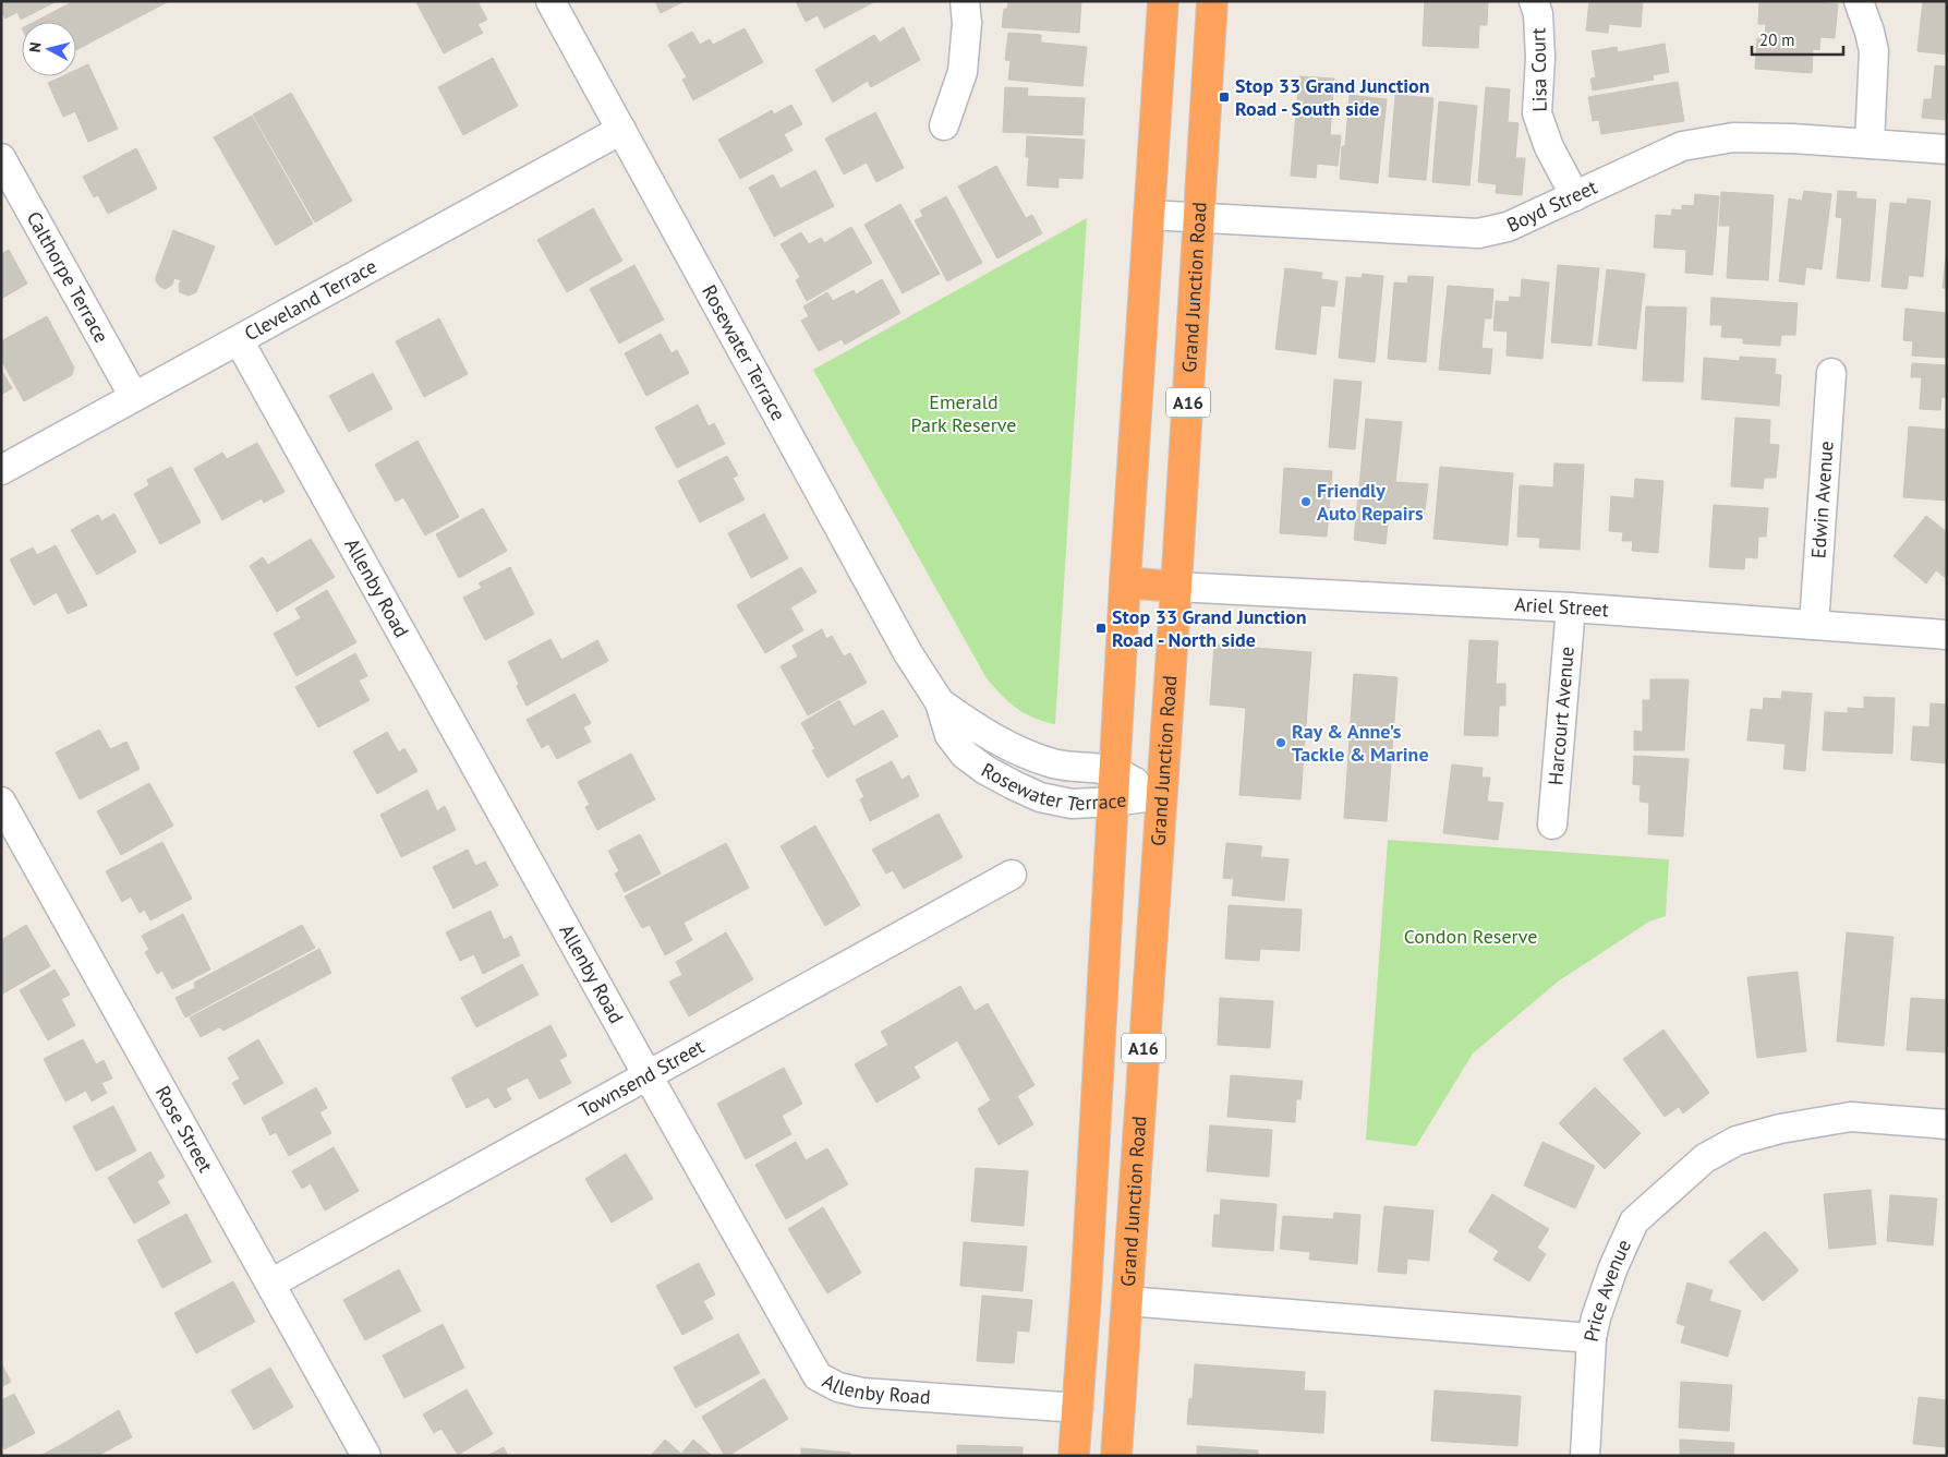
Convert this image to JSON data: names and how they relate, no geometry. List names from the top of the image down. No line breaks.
{"streets":{"highway":["Grand Junction Road","A16"],"street":["Lisa Court","Boyd Street","Calthorpe Terrace","Cleveland Terrace","Rosewater Terrace","Edwin Avenue","Allenby Road","Ariel Street","Harcourt Avenue","Townsend Street","Rose Street","Price Avenue"]},"crossings":[["Lisa Court","Boyd Street"],["Boyd Street","Grand Junction Road"],["Boyd Street","A16"],["Calthorpe Terrace","Cleveland Terrace"],["Grand Junction Road","Rosewater Terrace"],["Grand Junction Road","Ariel Street"],["Grand Junction Road","Price Avenue"],["Cleveland Terrace","Rosewater Terrace"],["Cleveland Terrace","Allenby Road"],["Rosewater Terrace","A16"],["A16","Allenby Road"],["Edwin Avenue","Ariel Street"],["Allenby Road","Townsend Street"],["Ariel Street","Harcourt Avenue"],["Townsend Street","Rose Street"]],"parks":["Emerald Park Reserve","Condon Reserve"],"places":{"transit":["Stop 33 Grand Junction Road - South side","Stop 33 Grand Junction Road - North side"],"other":["Friendly Auto Repairs","Ray & Anne's Tackle & Marine"]},"scale_bar":"20 m","north":"left"}
